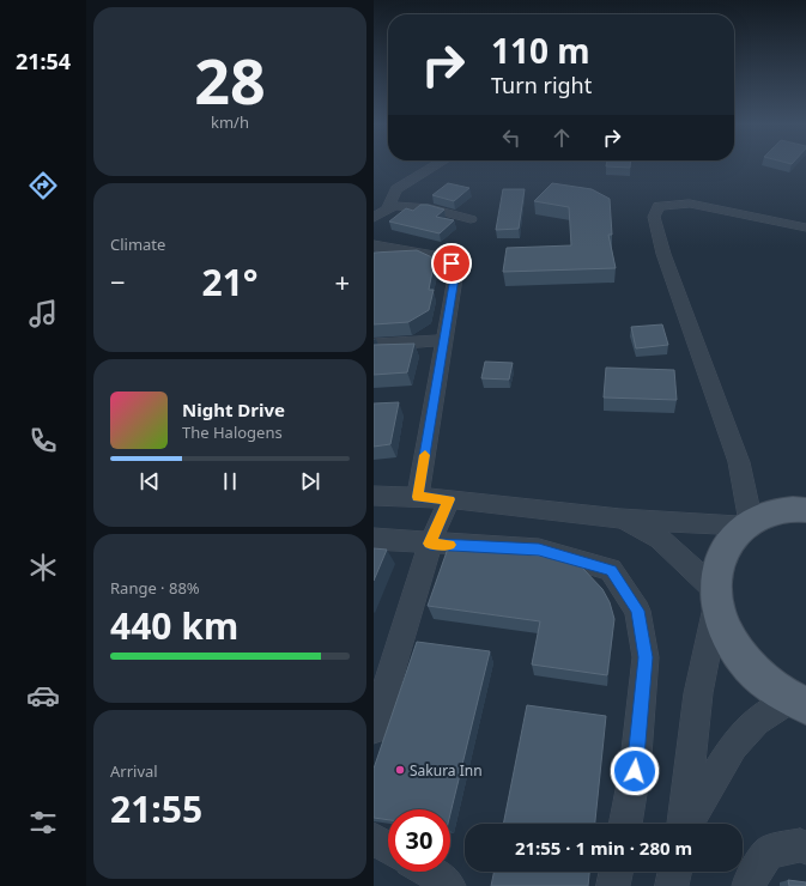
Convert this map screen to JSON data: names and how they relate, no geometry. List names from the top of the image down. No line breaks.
{"places":["Sakura Inn"],"page":{"tabs":"21:54","tile":[["28","km/h"],"Climate",["Range · 88%","440 km"],["Arrival","21:55"]],"turn":["110 m","Turn right"],"heat":["−","21°","+"],"song":["Night Drive","The Halogens"],"limit":"30","trip":"21:55 · 1 min · 280 m"}}
